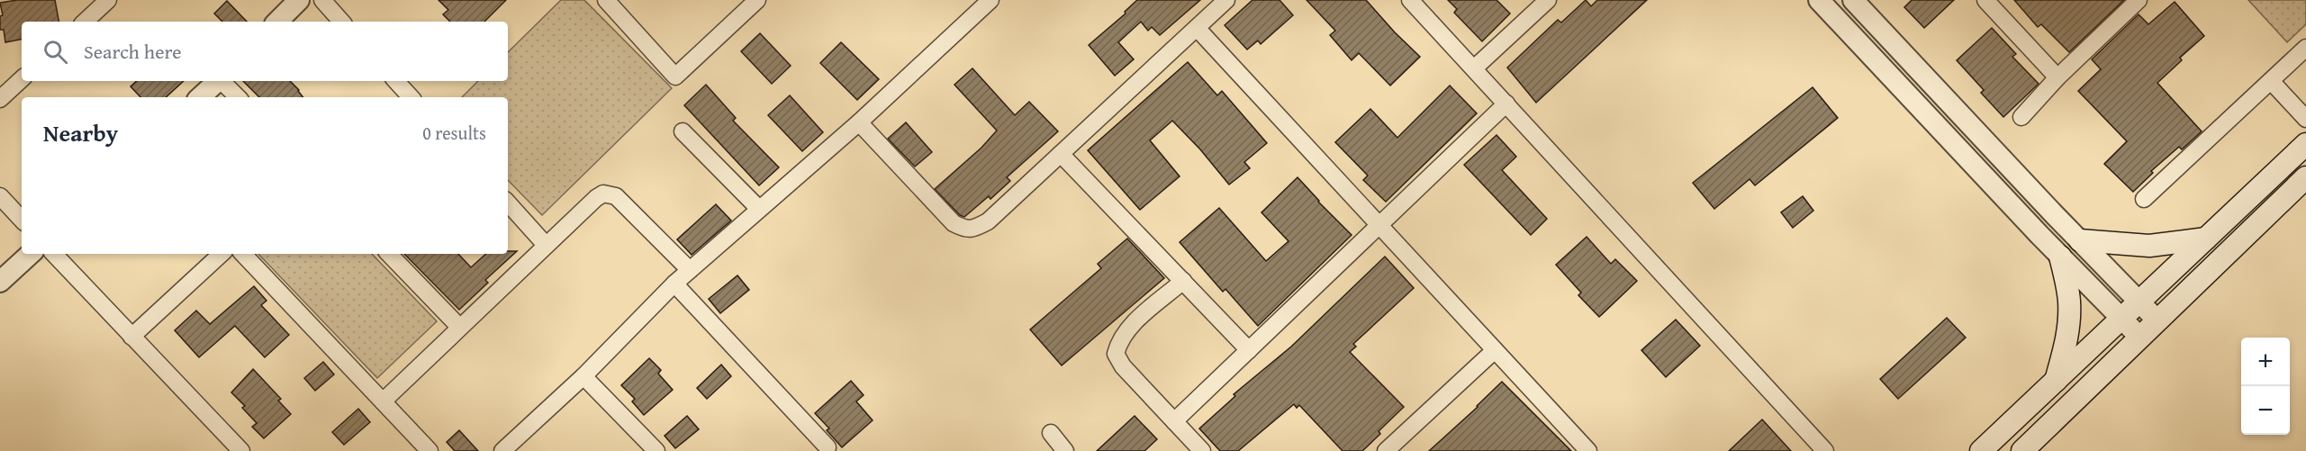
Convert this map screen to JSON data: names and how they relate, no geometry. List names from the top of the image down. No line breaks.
{"page":{"search":"Search here","heading":["Nearby","0 results"],"map_buttons":["+","−"]}}
